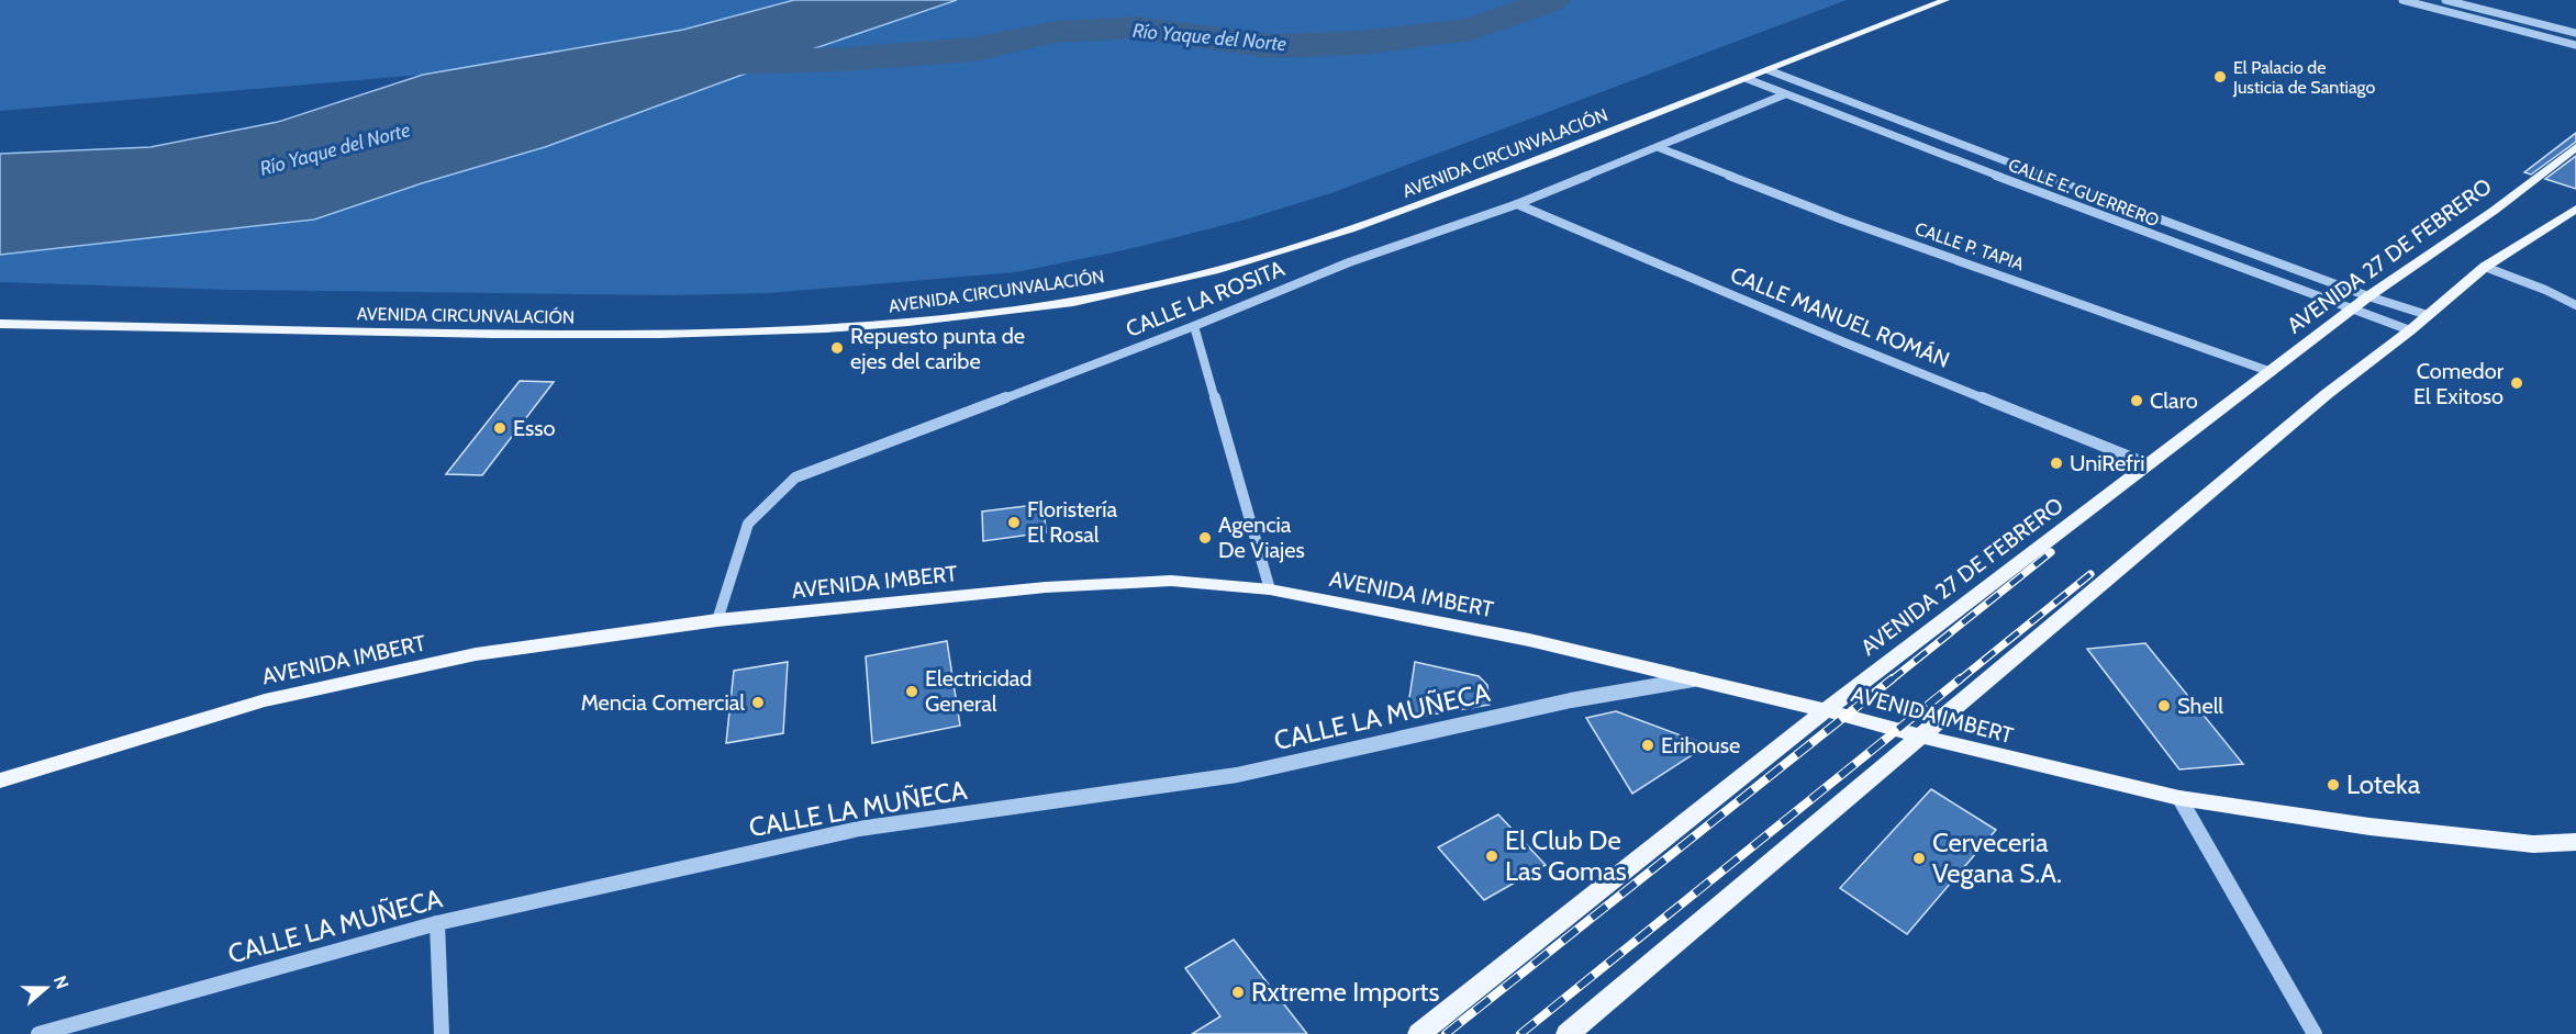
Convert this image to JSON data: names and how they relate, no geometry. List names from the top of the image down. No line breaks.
{"streets":{"main road":["AVENIDA CIRCUNVALACIÓN","AVENIDA 27 DE FEBRERO","AVENIDA IMBERT"],"street":["CALLE E. GUERRERO","CALLE P. TAPIA","CALLE LA ROSITA","CALLE MANUEL ROMÁN","CALLE LA MUÑECA"]},"crossings":[["AVENIDA CIRCUNVALACIÓN","CALLE E. GUERRERO"],["CALLE E. GUERRERO","AVENIDA 27 DE FEBRERO"],["CALLE E. GUERRERO","CALLE LA ROSITA"],["CALLE P. TAPIA","AVENIDA 27 DE FEBRERO"],["CALLE P. TAPIA","CALLE LA ROSITA"],["AVENIDA 27 DE FEBRERO","CALLE MANUEL ROMÁN"],["AVENIDA 27 DE FEBRERO","AVENIDA IMBERT"],["CALLE LA ROSITA","CALLE MANUEL ROMÁN"],["CALLE LA ROSITA","AVENIDA IMBERT"],["AVENIDA IMBERT","CALLE LA MUÑECA"]],"water":["Río Yaque del Norte"],"places":["El Palacio de Justicia de Santiago","Repuesto punta de ejes del caribe","Comedor El Exitoso","Claro","Esso","UniRefri","Floristería El Rosal","Agencia De Viajes","Electricidad General","Mencia Comercial","Shell","Erihouse","Loteka","El Club De Las Gomas","Cerveceria Vegana S.A.","Rxtreme Imports"],"north":"right"}
